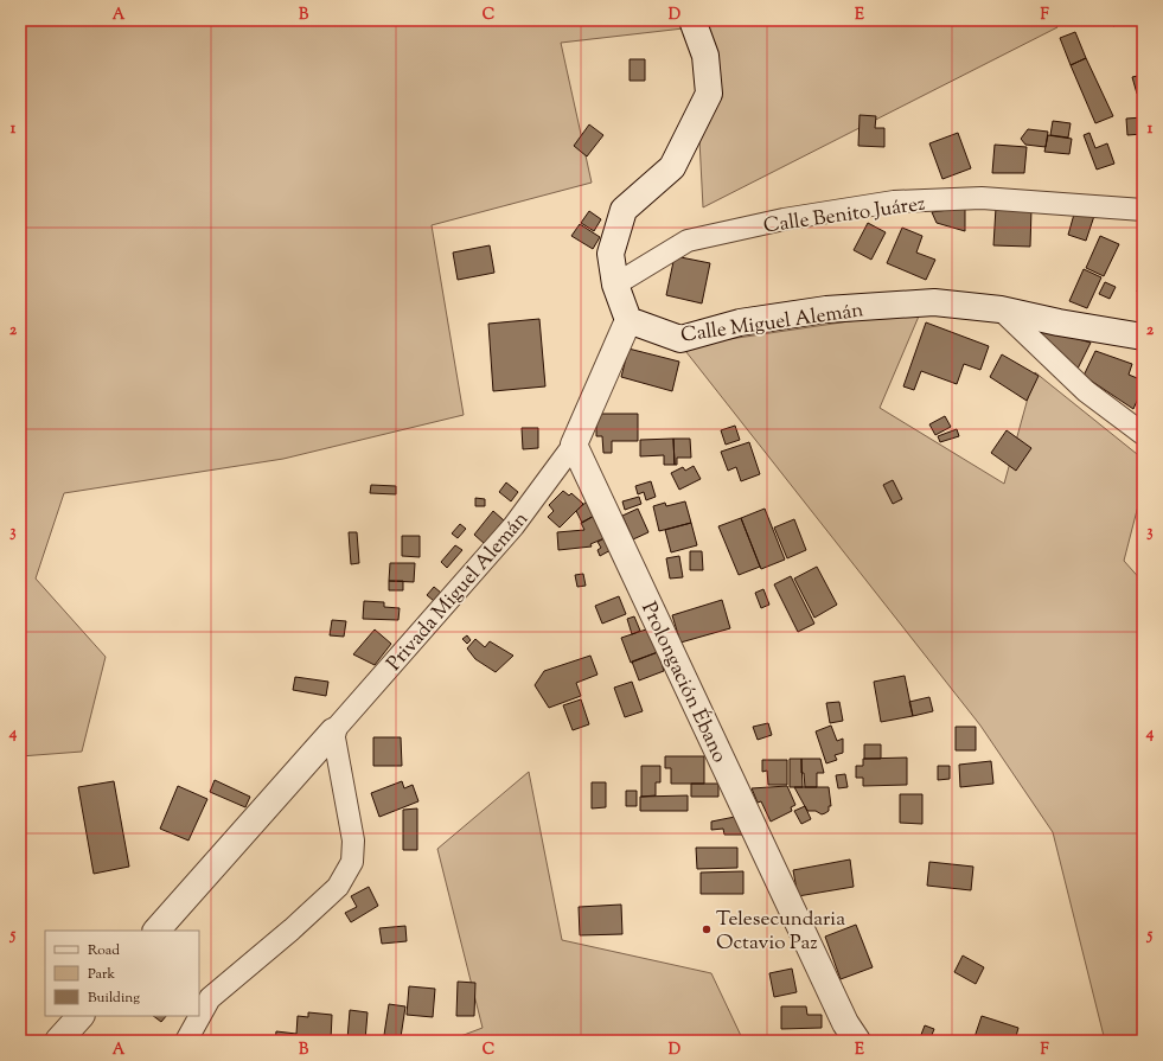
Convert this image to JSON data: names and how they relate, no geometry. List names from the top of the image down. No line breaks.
{"streets":{"street":["Calle Benito Juárez","Calle Miguel Alemán","Privada Miguel Alemán","Prolongación Ébano"]},"crossings":[["Privada Miguel Alemán","Prolongación Ébano"]],"places":["Telesecundaria Octavio Paz"],"legend":["Road","Park","Building"],"grid":{"columns":["A","B","C","D","E","F"],"rows":["1","2","3","4","5"]}}
